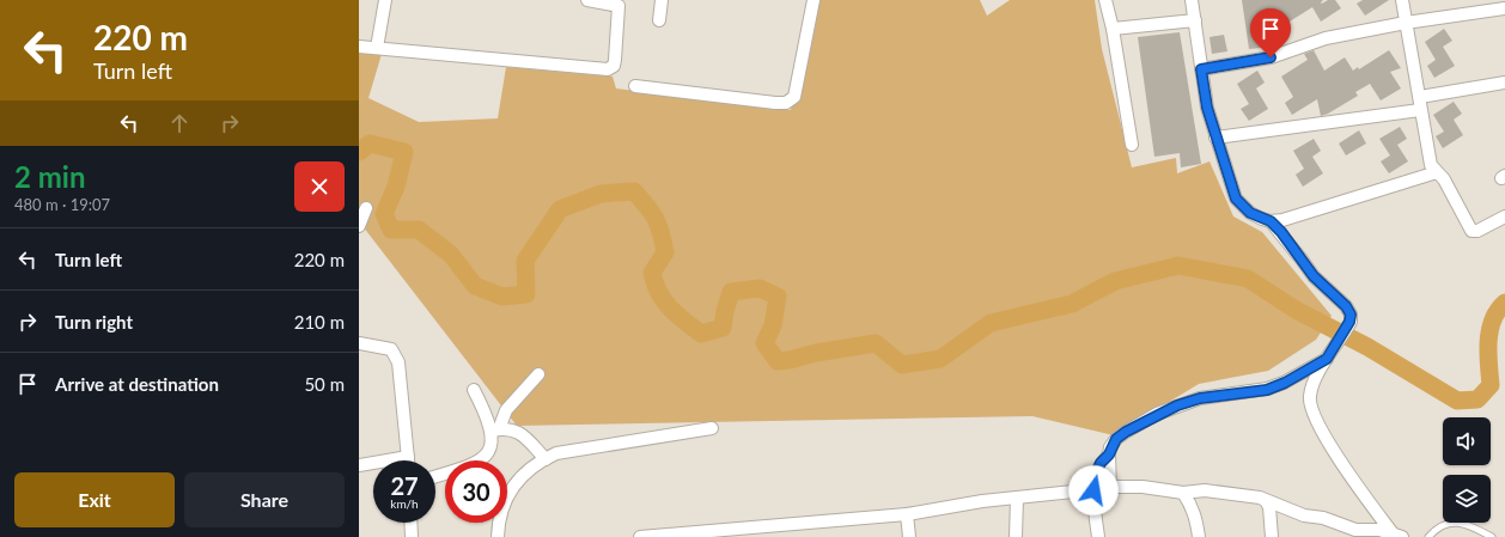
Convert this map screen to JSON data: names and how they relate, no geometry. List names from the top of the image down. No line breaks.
{"page":{"turn":["220 m","Turn left"],"heading":["2 min","480 m · 19:07"],"list":[{"name":"Turn left","value":"220 m"},{"name":"Turn right","value":"210 m"},{"name":"Arrive at destination","value":"50 m"}],"speed":"27 km/h","limit":"30","buttons":["Exit","Share"]}}
